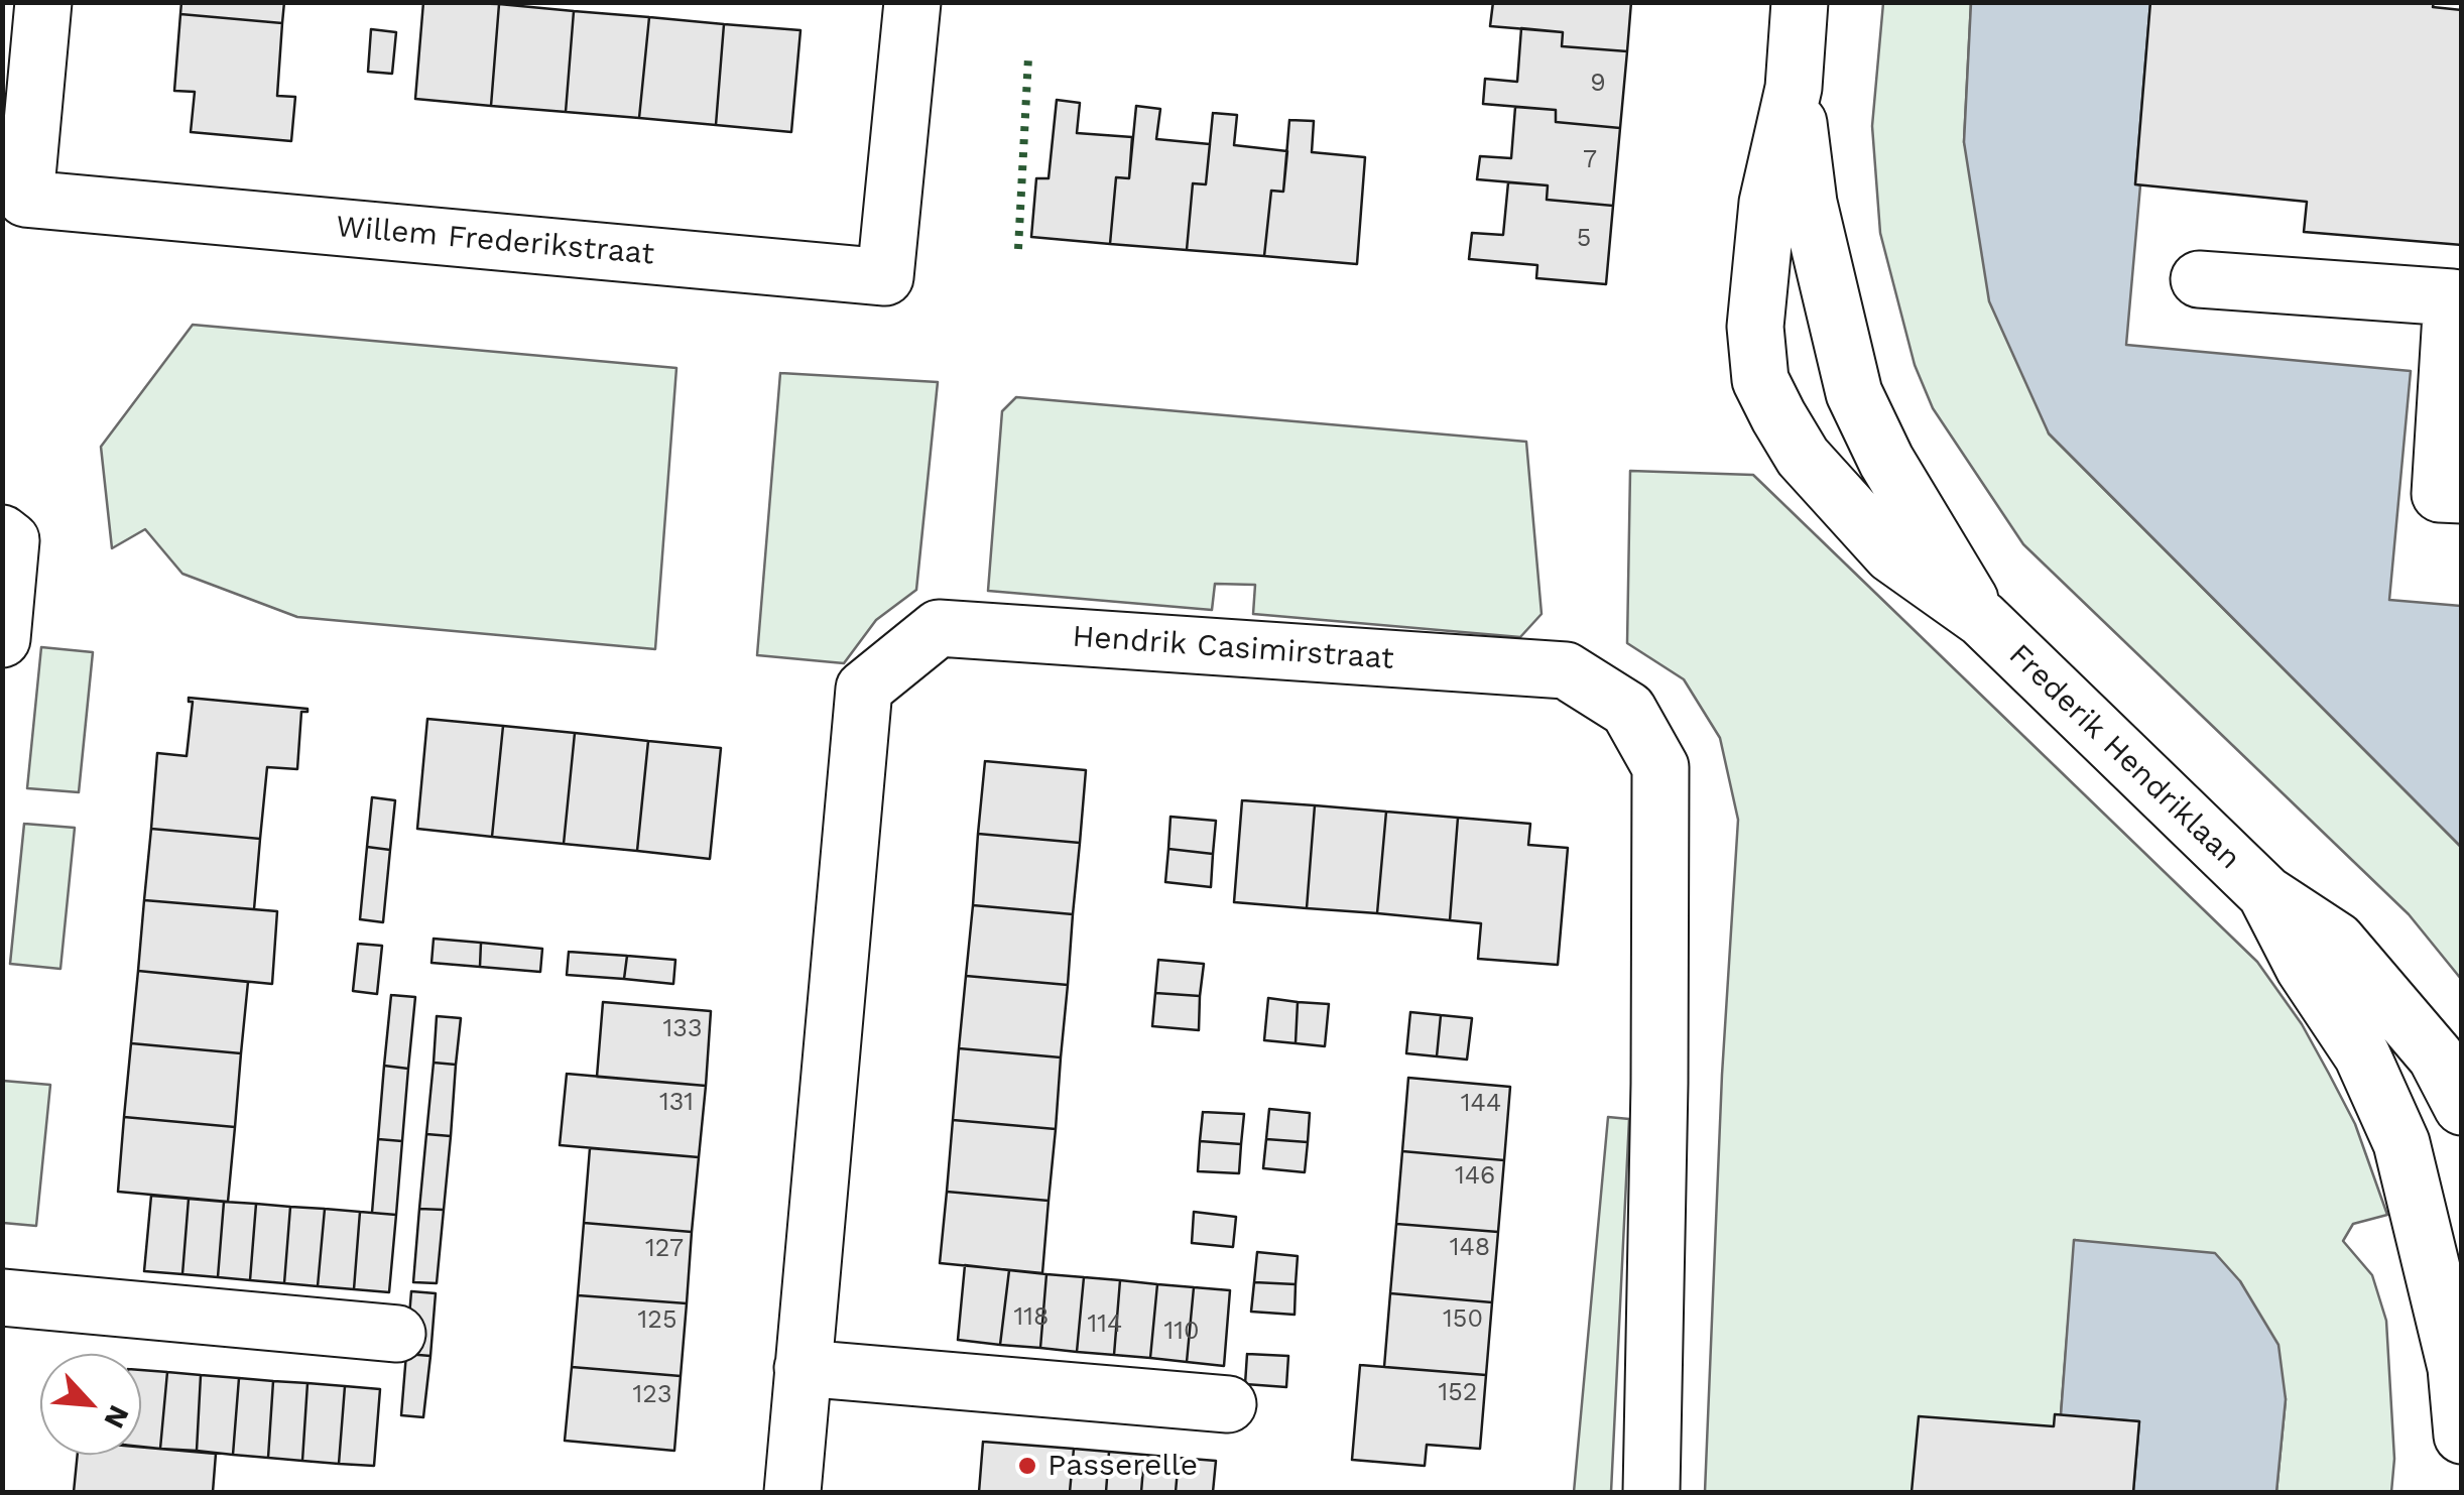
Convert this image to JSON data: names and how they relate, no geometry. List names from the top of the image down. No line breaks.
{"streets":{"street":["Willem Frederikstraat","Hendrik Casimirstraat","Frederik Hendriklaan"]},"places":["Passerelle"],"house_numbers":["9","7","5","133","131","144","146","148","127","118","150","125","114","110","152","123"],"north":"bottom right"}
